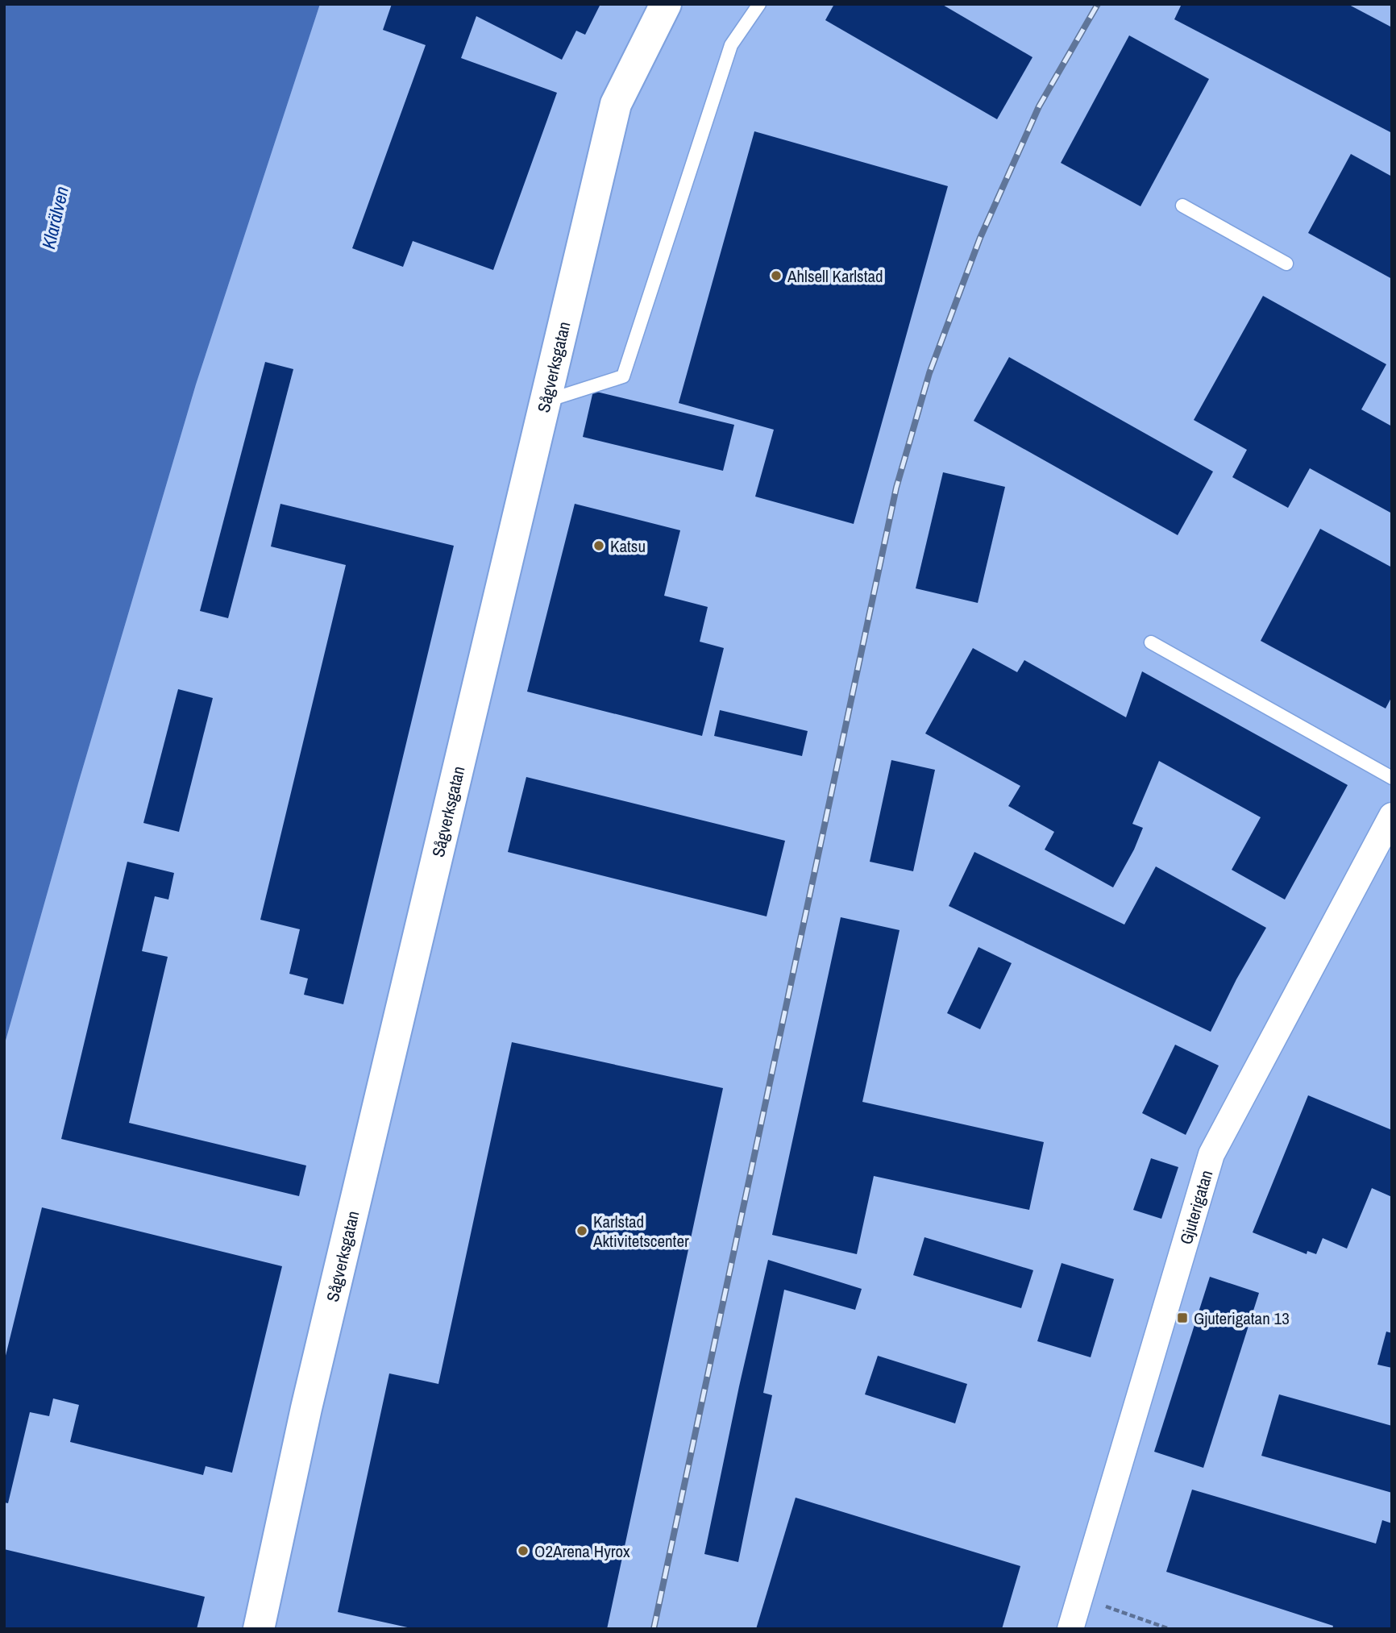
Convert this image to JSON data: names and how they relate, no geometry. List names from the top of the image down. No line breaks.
{"streets":{"street":["Sågverksgatan","Gjuterigatan"]},"water":["Klarälven"],"places":{"other":["Ahlsell Karlstad","Katsu","Karlstad Aktivitetscenter","O2Arena Hyrox"],"transit":["Gjuterigatan 13"]}}
